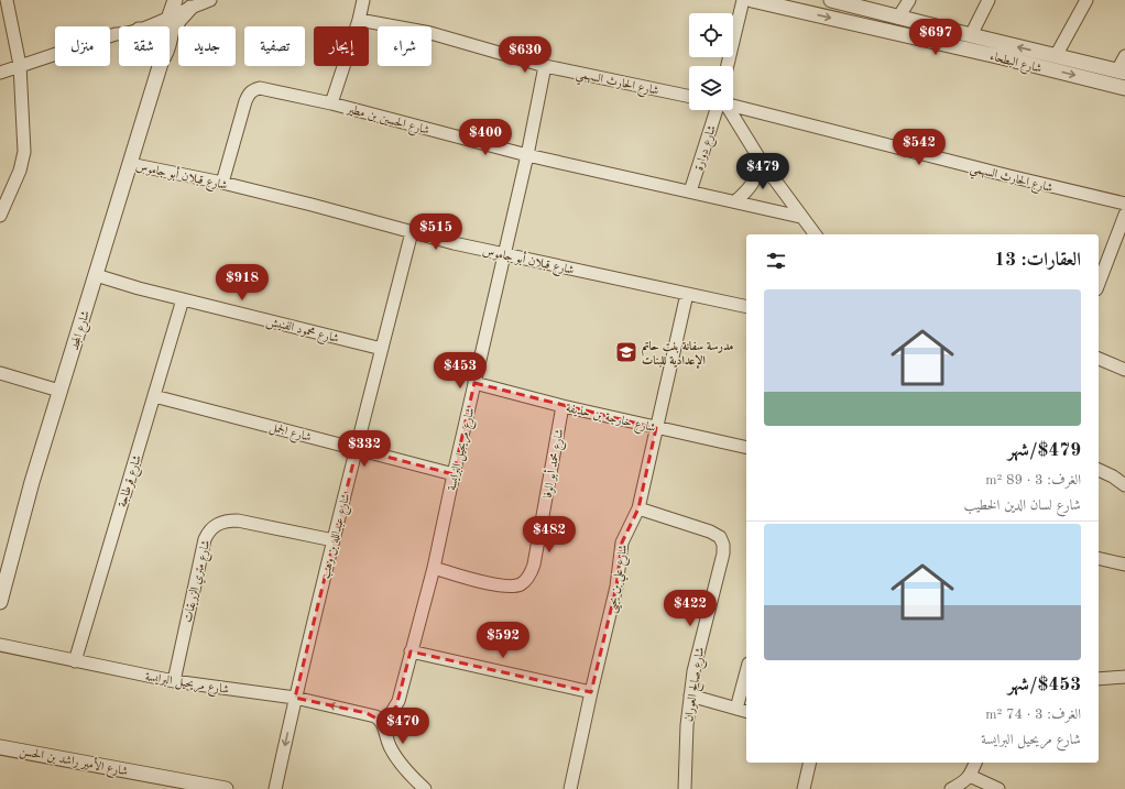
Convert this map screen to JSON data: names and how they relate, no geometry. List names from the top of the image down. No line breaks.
{"streets":{"street":["شارع البطحاء","شارع الحارث السهمي","شارع الحسين بن مطير","شارع دوارة","شارع قبلان أبو جاموس","شارع محمود الفنيش","شارع المجد","شارع خارجة بن حذيفة","شارع الجمل","شارع مريحيل البرايسة","شارع محمد أبو الوفا","شارع قرطاجة","شارع عبدالله بن وهب","شارع علي بن يحيى","شارع متري الزريقات","شارع صالح العوران","شارع الأمير راشد بن الحسن"]},"crossings":[["شارع الحارث السهمي","شارع مريحيل البرايسة"],["شارع الحسين بن مطير","شارع دوارة"],["شارع الحسين بن مطير","شارع قبلان أبو جاموس"],["شارع الحسين بن مطير","شارع مريحيل البرايسة"],["شارع قبلان أبو جاموس","شارع المجد"],["شارع قبلان أبو جاموس","شارع مريحيل البرايسة"],["شارع قبلان أبو جاموس","شارع عبدالله بن وهب"],["شارع قبلان أبو جاموس","شارع علي بن يحيى"],["شارع محمود الفنيش","شارع المجد"],["شارع محمود الفنيش","شارع قرطاجة"],["شارع محمود الفنيش","شارع عبدالله بن وهب"],["شارع خارجة بن حذيفة","شارع مريحيل البرايسة"],["شارع خارجة بن حذيفة","شارع محمد أبو الوفا"],["شارع خارجة بن حذيفة","شارع علي بن يحيى"],["شارع الجمل","شارع مريحيل البرايسة"],["شارع الجمل","شارع قرطاجة"],["شارع الجمل","شارع عبدالله بن وهب"],["شارع مريحيل البرايسة","شارع محمد أبو الوفا"],["شارع مريحيل البرايسة","شارع قرطاجة"],["شارع مريحيل البرايسة","شارع عبدالله بن وهب"],["شارع مريحيل البرايسة","شارع متري الزريقات"],["شارع عبدالله بن وهب","شارع متري الزريقات"],["شارع علي بن يحيى","شارع صالح العوران"]],"places":{"school or university":["مدرسة سفانة بنت حاتم الإعدادية للبنات"]},"page":{"price":["$697","$630","$400","$542","$479","$515","$918","$453","$332","$482","$422","$592","$470"],"chip":["شراء","إيجار","تصفية","جديد","شقة","منزل"],"heading":"العقارات: 13","list":[{"name":"$479/شهر","note":"الغرف: 3 · 89 m² · شارع لسان الدين الخطيب"},{"name":"$453/شهر","note":"الغرف: 3 · 74 m² · شارع مريحيل البرايسة"}]}}
